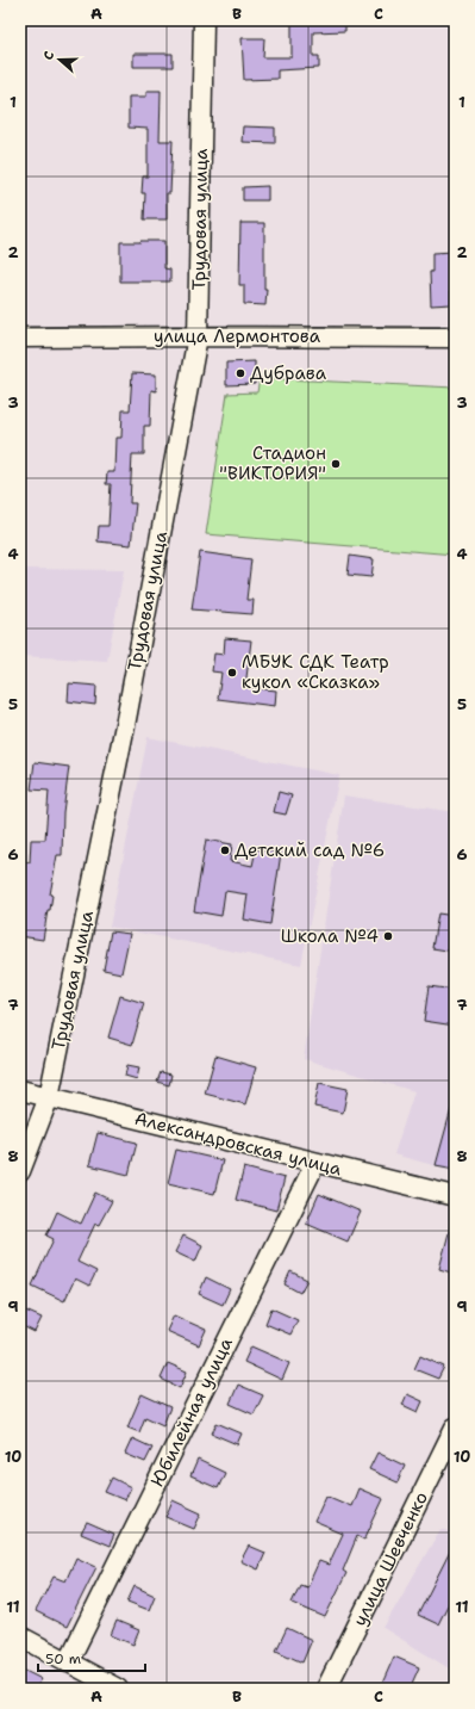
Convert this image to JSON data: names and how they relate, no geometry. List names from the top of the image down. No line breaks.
{"streets":{"street":["Трудовая улица","улица Лермонтова","Александровская улица","Юбилейная улица","улица Шевченко"]},"crossings":[["Трудовая улица","улица Лермонтова"],["Трудовая улица","Александровская улица"],["Александровская улица","Юбилейная улица"]],"places":["Дубрава","Стадион \"ВИКТОРИЯ\"","МБУК СДК Театр кукол «Сказка»","Детский сад №6","Школа №4"],"scale_bar":"50 m","north":"left","grid":{"columns":["A","B","C"],"rows":["1","2","3","4","5","6","7","8","9","10","11"]}}
